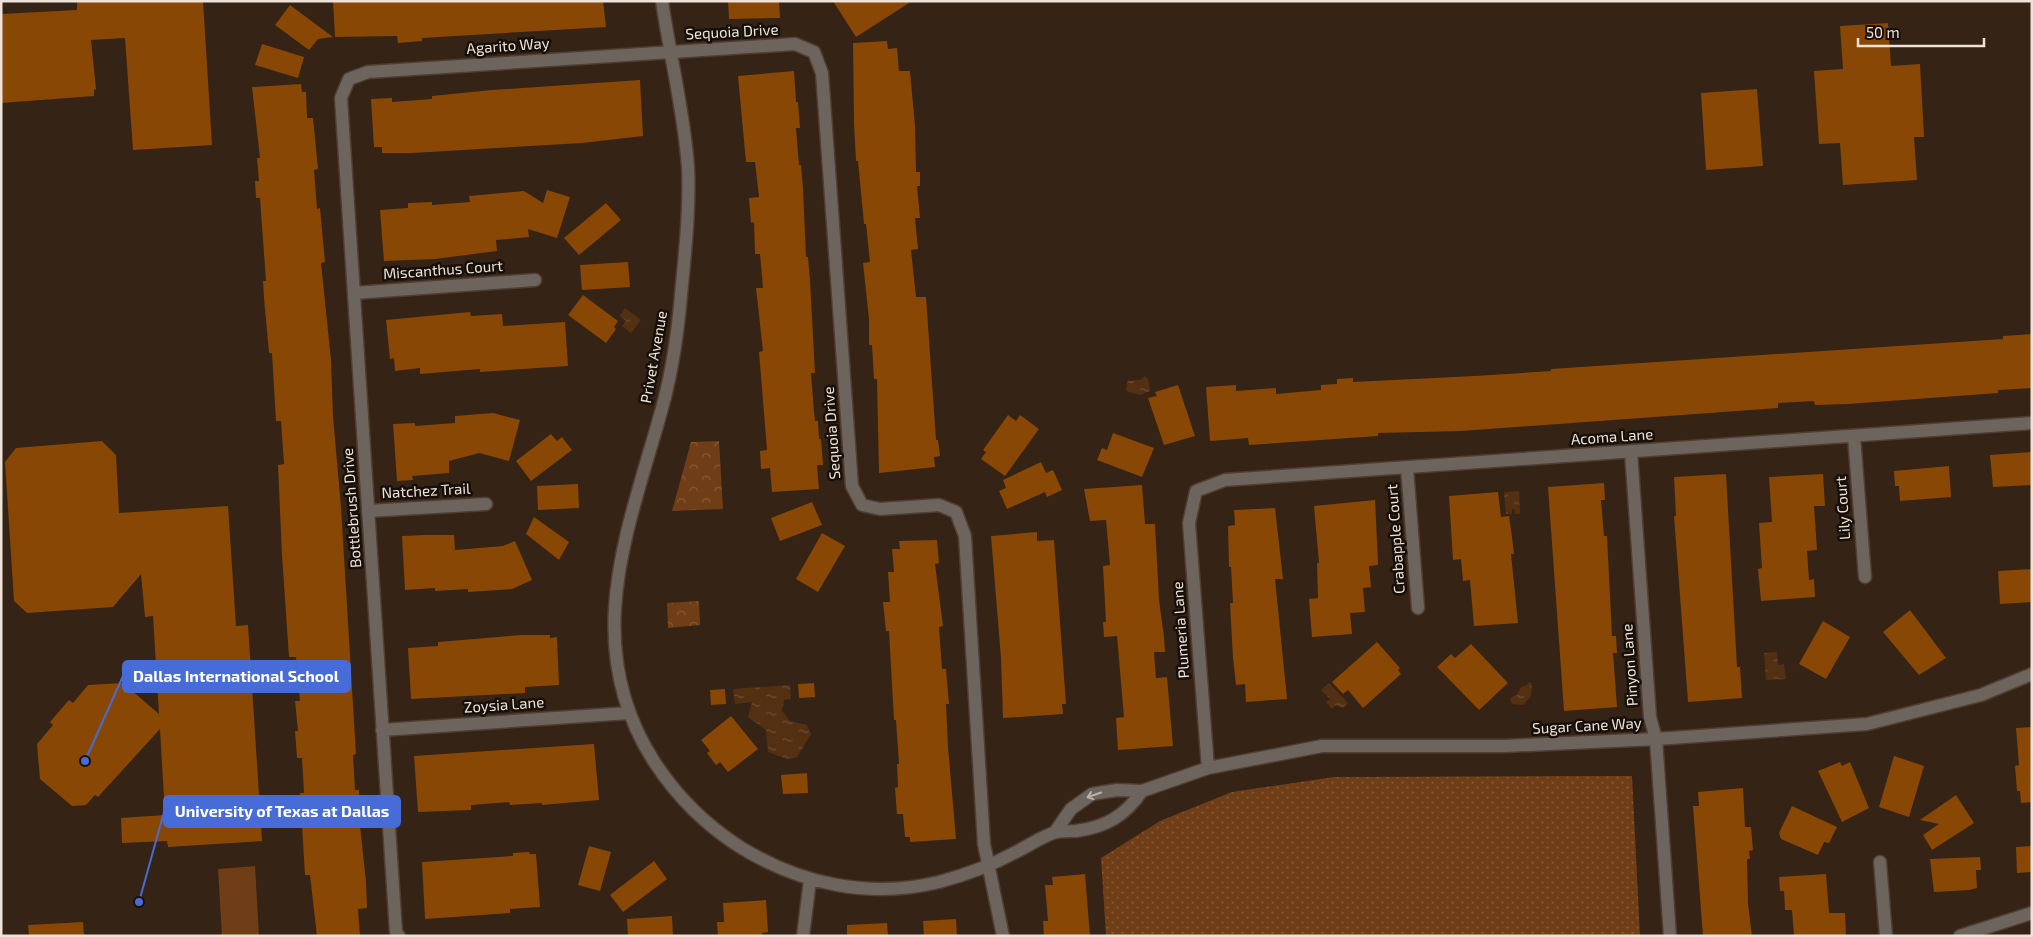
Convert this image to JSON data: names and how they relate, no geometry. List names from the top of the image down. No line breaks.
{"streets":{"street":["Sequoia Drive","Agarito Way","Miscanthus Court","Privet Avenue","Acoma Lane","Natchez Trail","Bottlebrush Drive","Lily Court","Crabapple Court","Plumeria Lane","Pinyon Lane","Zoysia Lane","Sugar Cane Way"]},"crossings":[["Sequoia Drive","Agarito Way"],["Sequoia Drive","Privet Avenue"],["Agarito Way","Privet Avenue"],["Agarito Way","Bottlebrush Drive"],["Miscanthus Court","Bottlebrush Drive"],["Privet Avenue","Zoysia Lane"],["Acoma Lane","Lily Court"],["Acoma Lane","Crabapple Court"],["Acoma Lane","Plumeria Lane"],["Acoma Lane","Pinyon Lane"],["Natchez Trail","Bottlebrush Drive"],["Bottlebrush Drive","Zoysia Lane"],["Plumeria Lane","Sugar Cane Way"],["Pinyon Lane","Sugar Cane Way"]],"places":["Dallas International School","University of Texas at Dallas"],"scale_bar":"50 m"}
